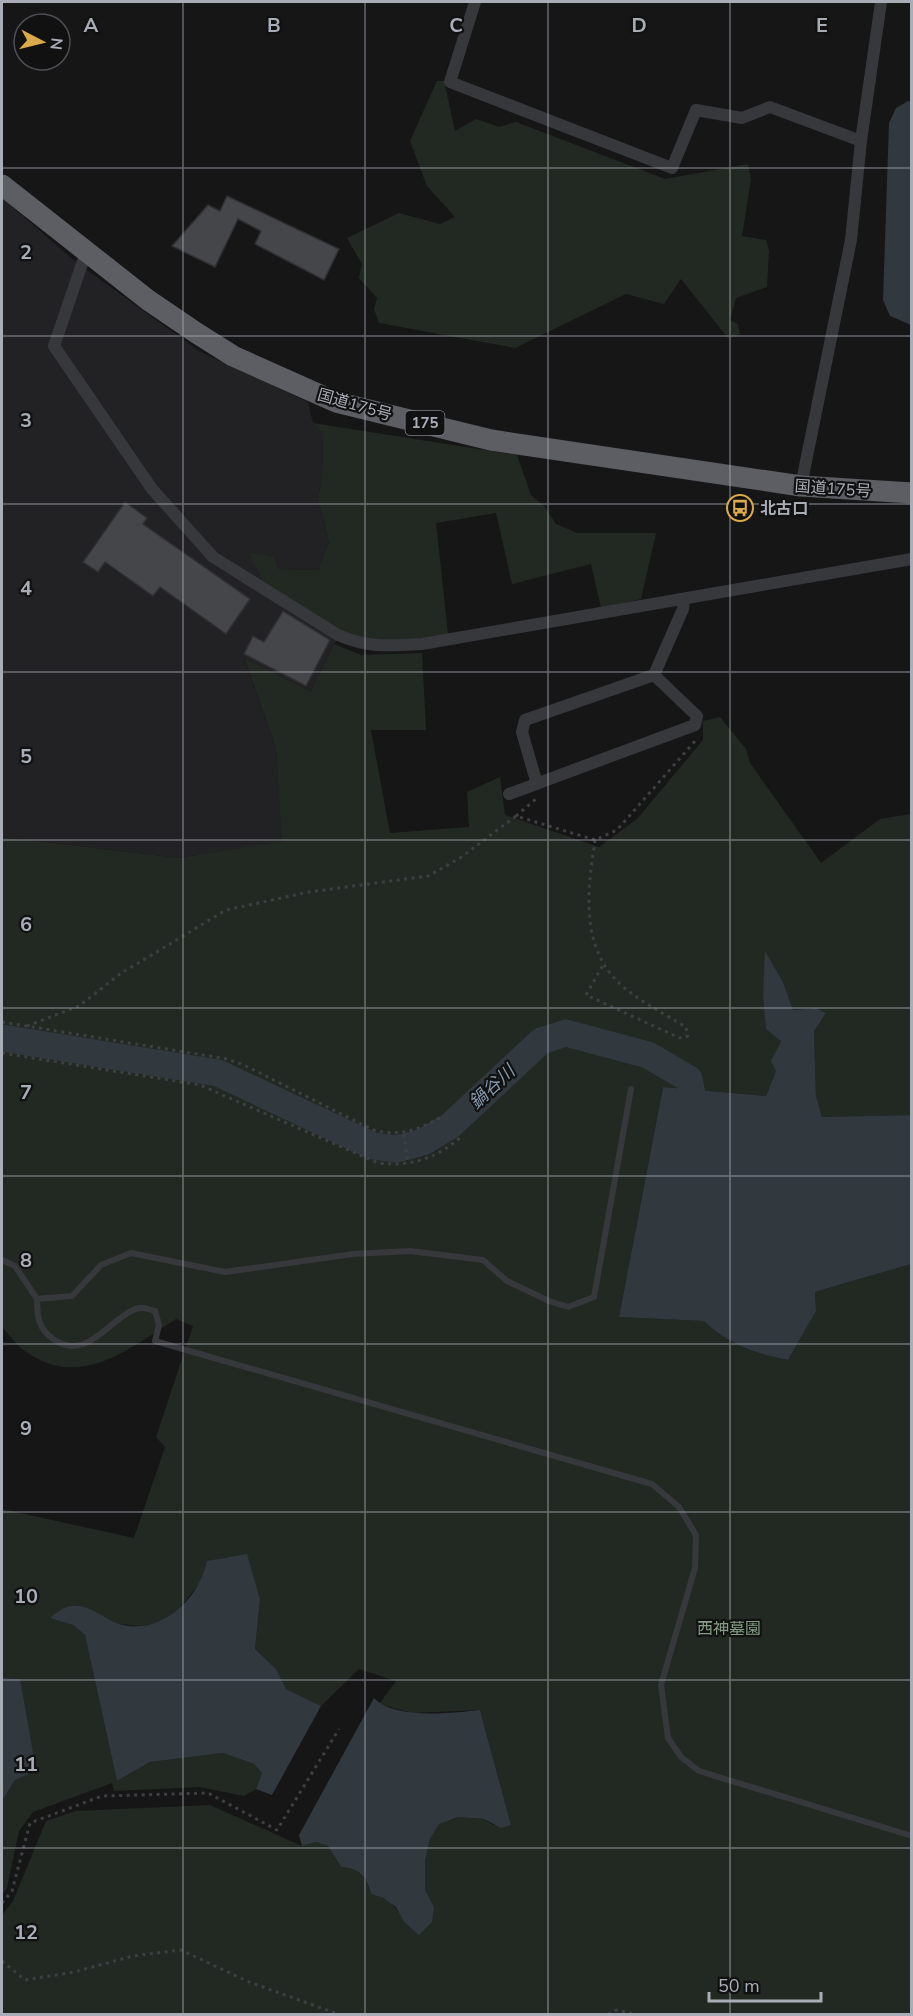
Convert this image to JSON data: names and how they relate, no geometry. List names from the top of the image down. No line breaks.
{"streets":{"highway":["国道175号","175"]},"water":["鍋谷川"],"parks":["西神墓園"],"places":{"bus stop":["北古口"]},"scale_bar":"50 m","north":"right","grid":{"columns":["A","B","C","D","E"],"rows":["2","3","4","5","6","7","8","9","10","11","12"]}}
